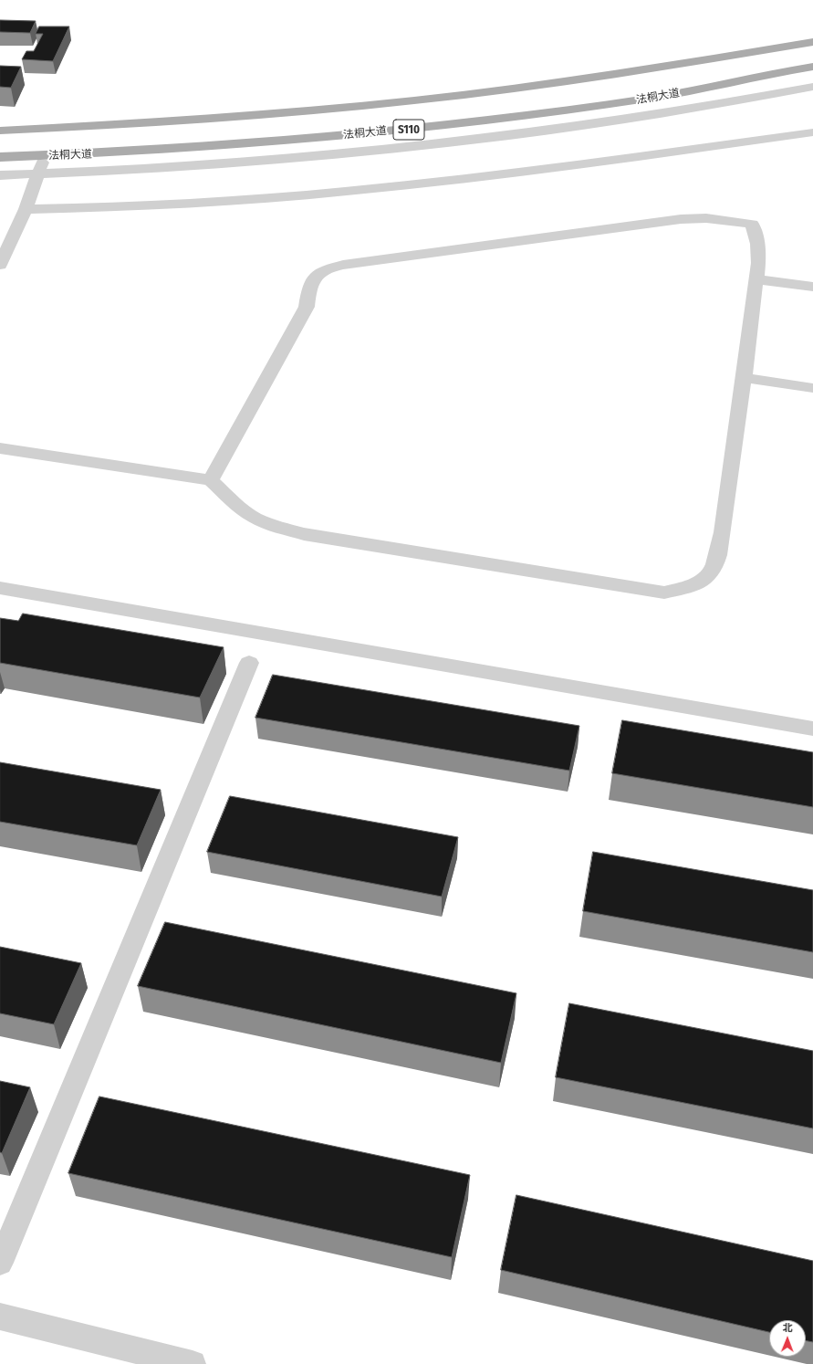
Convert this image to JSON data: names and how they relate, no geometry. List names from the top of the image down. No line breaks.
{"streets":{"main road":["法桐大道","S110"]},"north":"top"}
